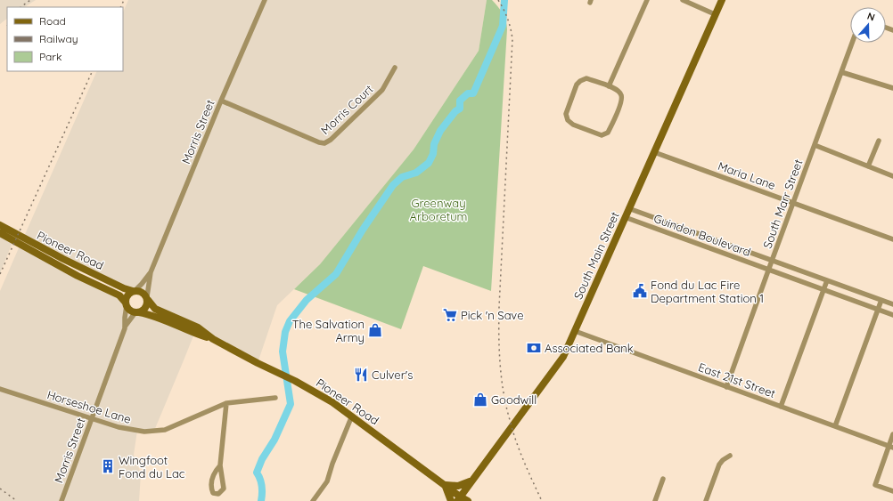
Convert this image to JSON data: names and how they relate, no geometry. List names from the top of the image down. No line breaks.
{"streets":{"main road":["Pioneer Road","South Main Street"],"street":["Morris Court","Morris Street","Maria Lane","South Marr Street","Guindon Boulevard","East 21st Street","Horseshoe Lane"]},"crossings":[["Morris Court","Morris Street"],["Morris Street","Pioneer Road"],["Morris Street","Horseshoe Lane"],["Maria Lane","South Marr Street"],["Maria Lane","South Main Street"],["South Marr Street","Guindon Boulevard"],["South Marr Street","East 21st Street"],["Guindon Boulevard","South Main Street"],["Pioneer Road","South Main Street"],["South Main Street","East 21st Street"]],"parks":["Greenway Arboretum"],"places":{"public building":["Fond du Lac Fire Department Station 1"],"supermarket":["Pick 'n Save"],"shop":["The Salvation Army","Goodwill"],"bank":["Associated Bank"],"restaurant":["Culver's"],"building":["Wingfoot Fond du Lac"]},"legend":["Road","Railway","Park"],"north":"top"}
